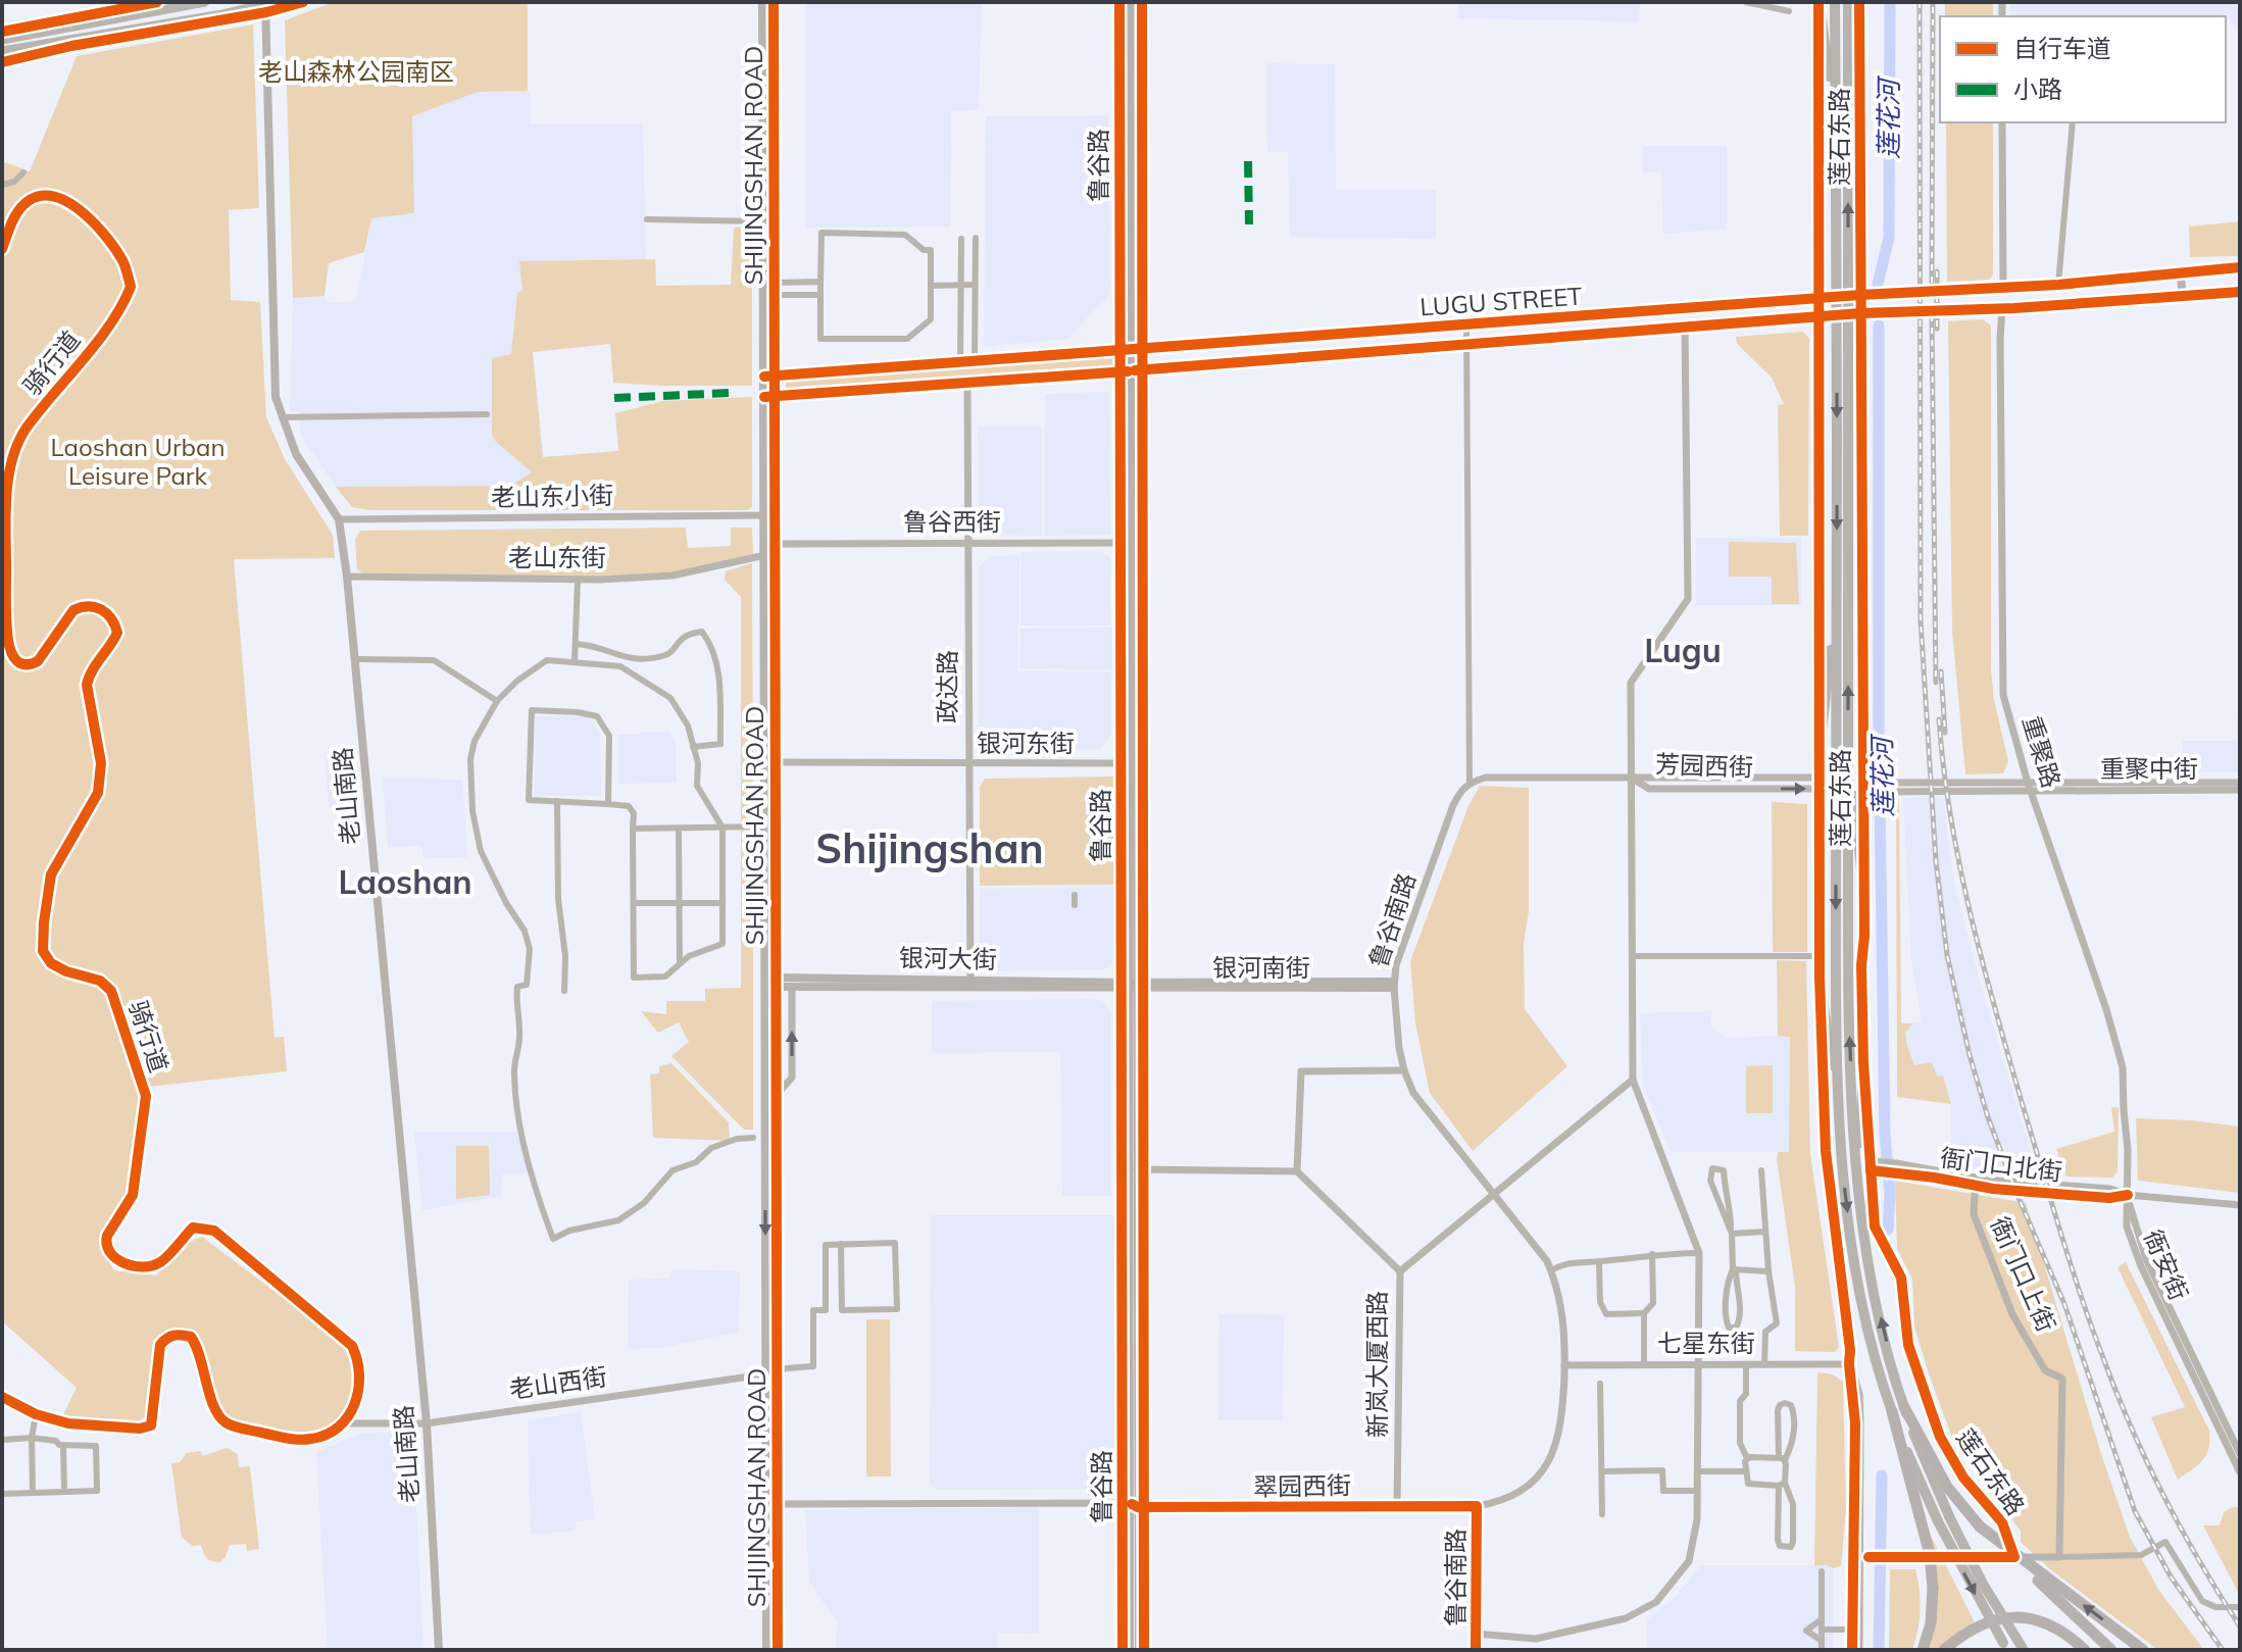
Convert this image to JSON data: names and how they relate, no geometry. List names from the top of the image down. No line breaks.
{"streets":{"highway":["莲石东路","SHIJINGSHAN ROAD"],"main road":["鲁谷路","LUGU STREET","老山南路","银河大街","银河南街"],"street":["老山东小街","鲁谷西街","老山东街","政达路","银河东街","重聚路","芳园西街","重聚中街","鲁谷南路","衙门口北街","衙安街","衙门口上街","七星东街","新岚大厦西路","老山西街","翠园西街"],"cycle path":["骑行道"]},"crossings":[["莲石东路","LUGU STREET"],["莲石东路","芳园西街"],["莲石东路","重聚中街"],["莲石东路","衙门口北街"],["莲石东路","七星东街"],["SHIJINGSHAN ROAD","LUGU STREET"],["SHIJINGSHAN ROAD","老山东小街"],["SHIJINGSHAN ROAD","鲁谷西街"],["SHIJINGSHAN ROAD","老山东街"],["SHIJINGSHAN ROAD","银河东街"],["SHIJINGSHAN ROAD","银河大街"],["SHIJINGSHAN ROAD","老山西街"],["SHIJINGSHAN ROAD","翠园西街"],["鲁谷路","LUGU STREET"],["鲁谷路","鲁谷西街"],["鲁谷路","银河东街"],["鲁谷路","银河大街"],["鲁谷路","银河南街"],["鲁谷路","翠园西街"],["LUGU STREET","政达路"],["LUGU STREET","重聚路"],["LUGU STREET","鲁谷南路"],["老山东小街","老山南路"],["鲁谷西街","政达路"],["老山东街","老山南路"],["政达路","银河东街"],["政达路","银河大街"],["重聚路","重聚中街"],["重聚路","衙门口北街"],["重聚路","衙安街"],["芳园西街","鲁谷南路"],["老山南路","老山西街"],["鲁谷南路","银河南街"],["鲁谷南路","七星东街"],["鲁谷南路","翠园西街"],["银河大街","银河南街"],["衙门口北街","衙安街"],["衙门口北街","衙门口上街"],["新岚大厦西路","翠园西街"]],"districts":["Lugu","Shijingshan","Laoshan"],"water":["莲花河"],"parks":["老山森林公园南区","Laoshan Urban Leisure Park"],"legend":["自行车道","小路"]}
